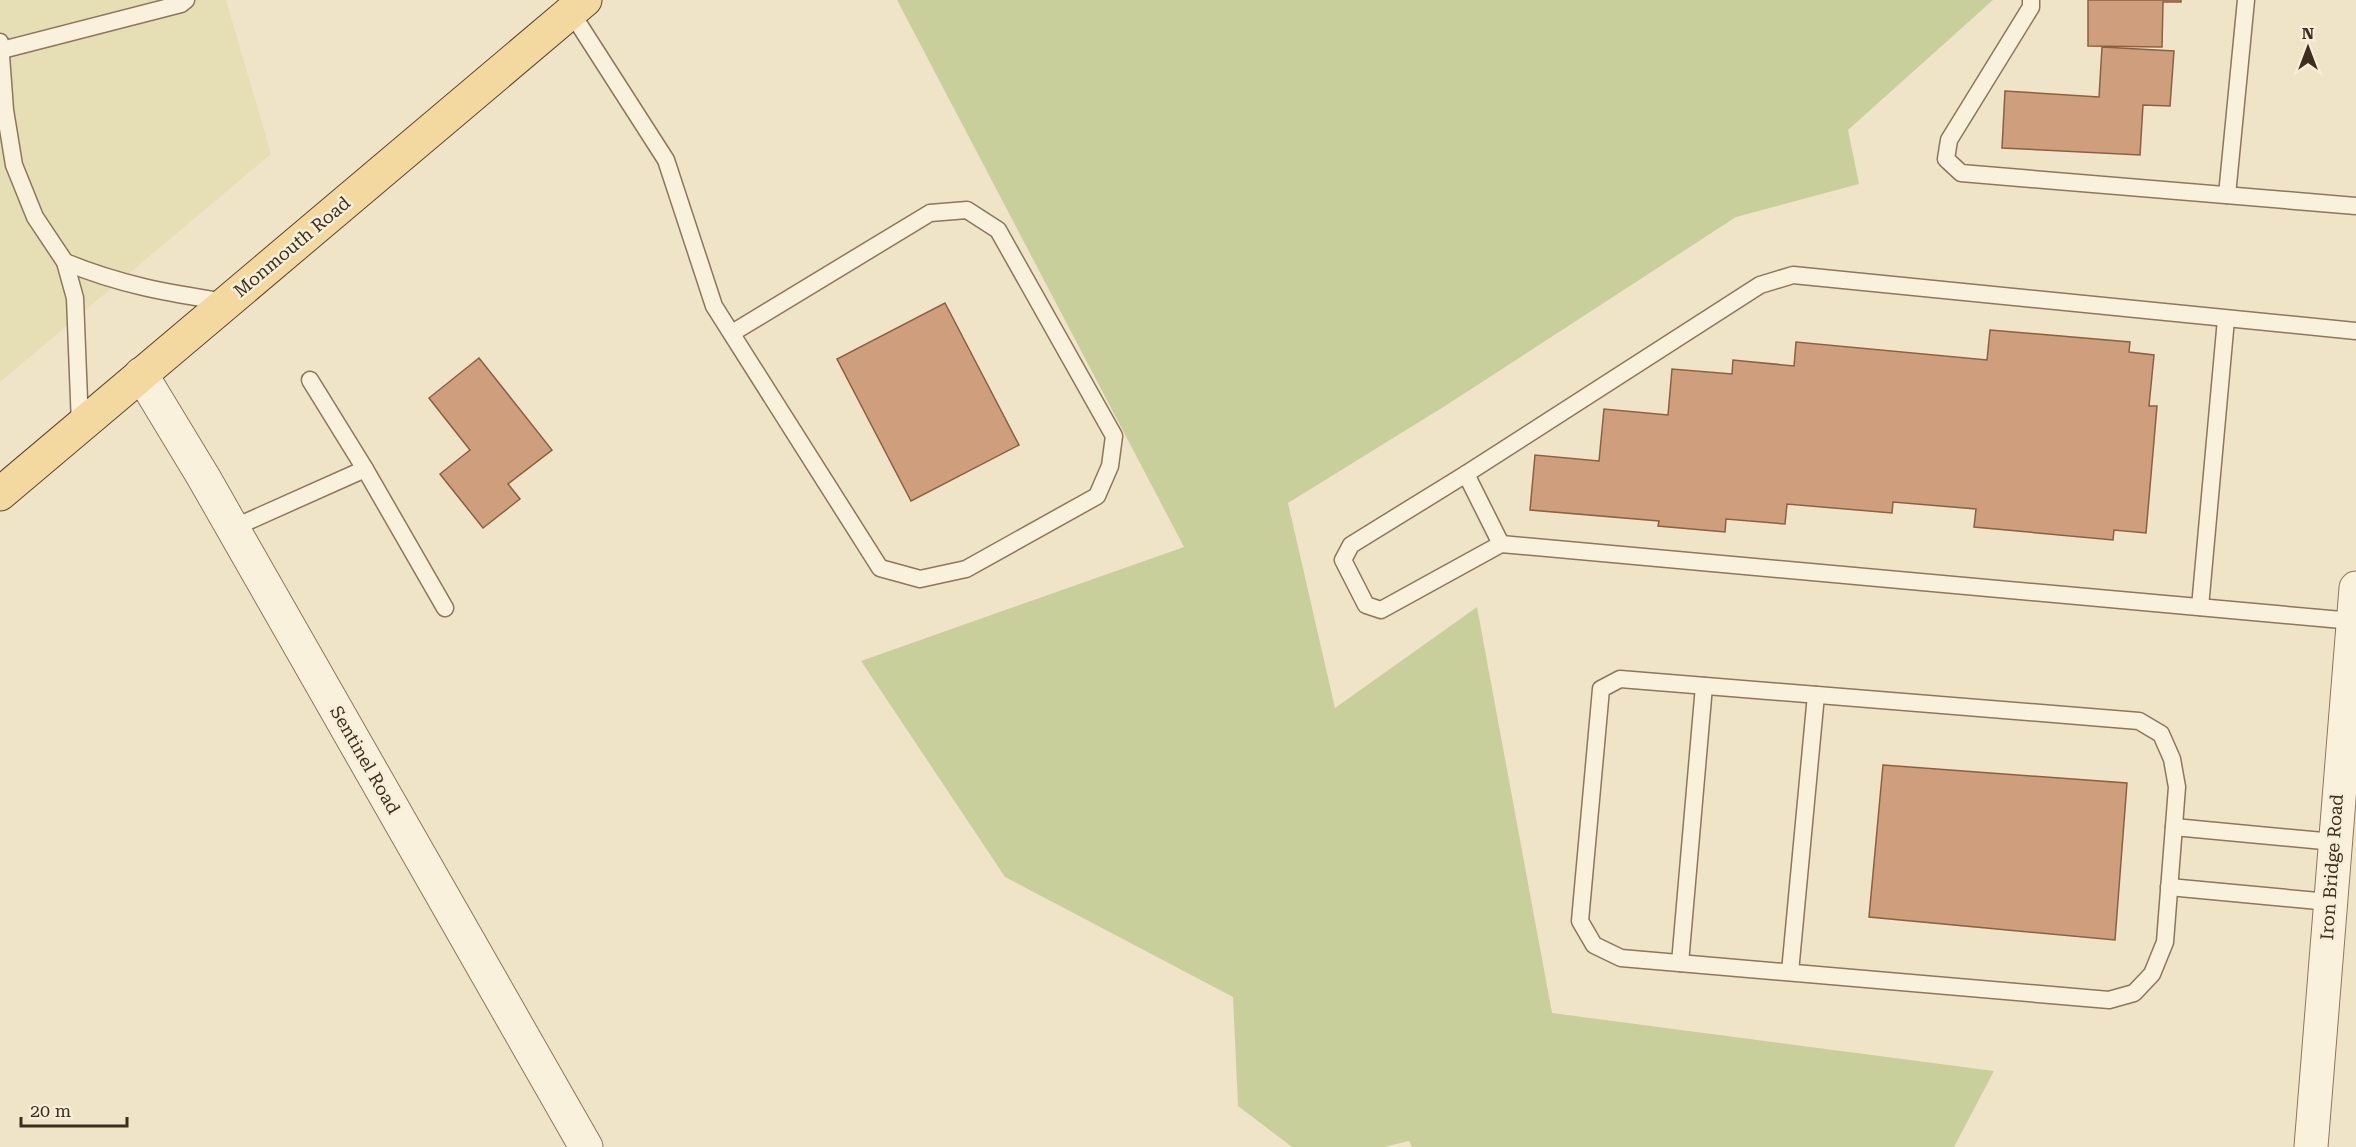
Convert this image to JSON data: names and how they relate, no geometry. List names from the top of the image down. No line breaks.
{"streets":{"main road":["Monmouth Road"],"street":["Sentinel Road","Iron Bridge Road"]},"crossings":[["Monmouth Road","Sentinel Road"]],"scale_bar":"20 m","north":"top"}
